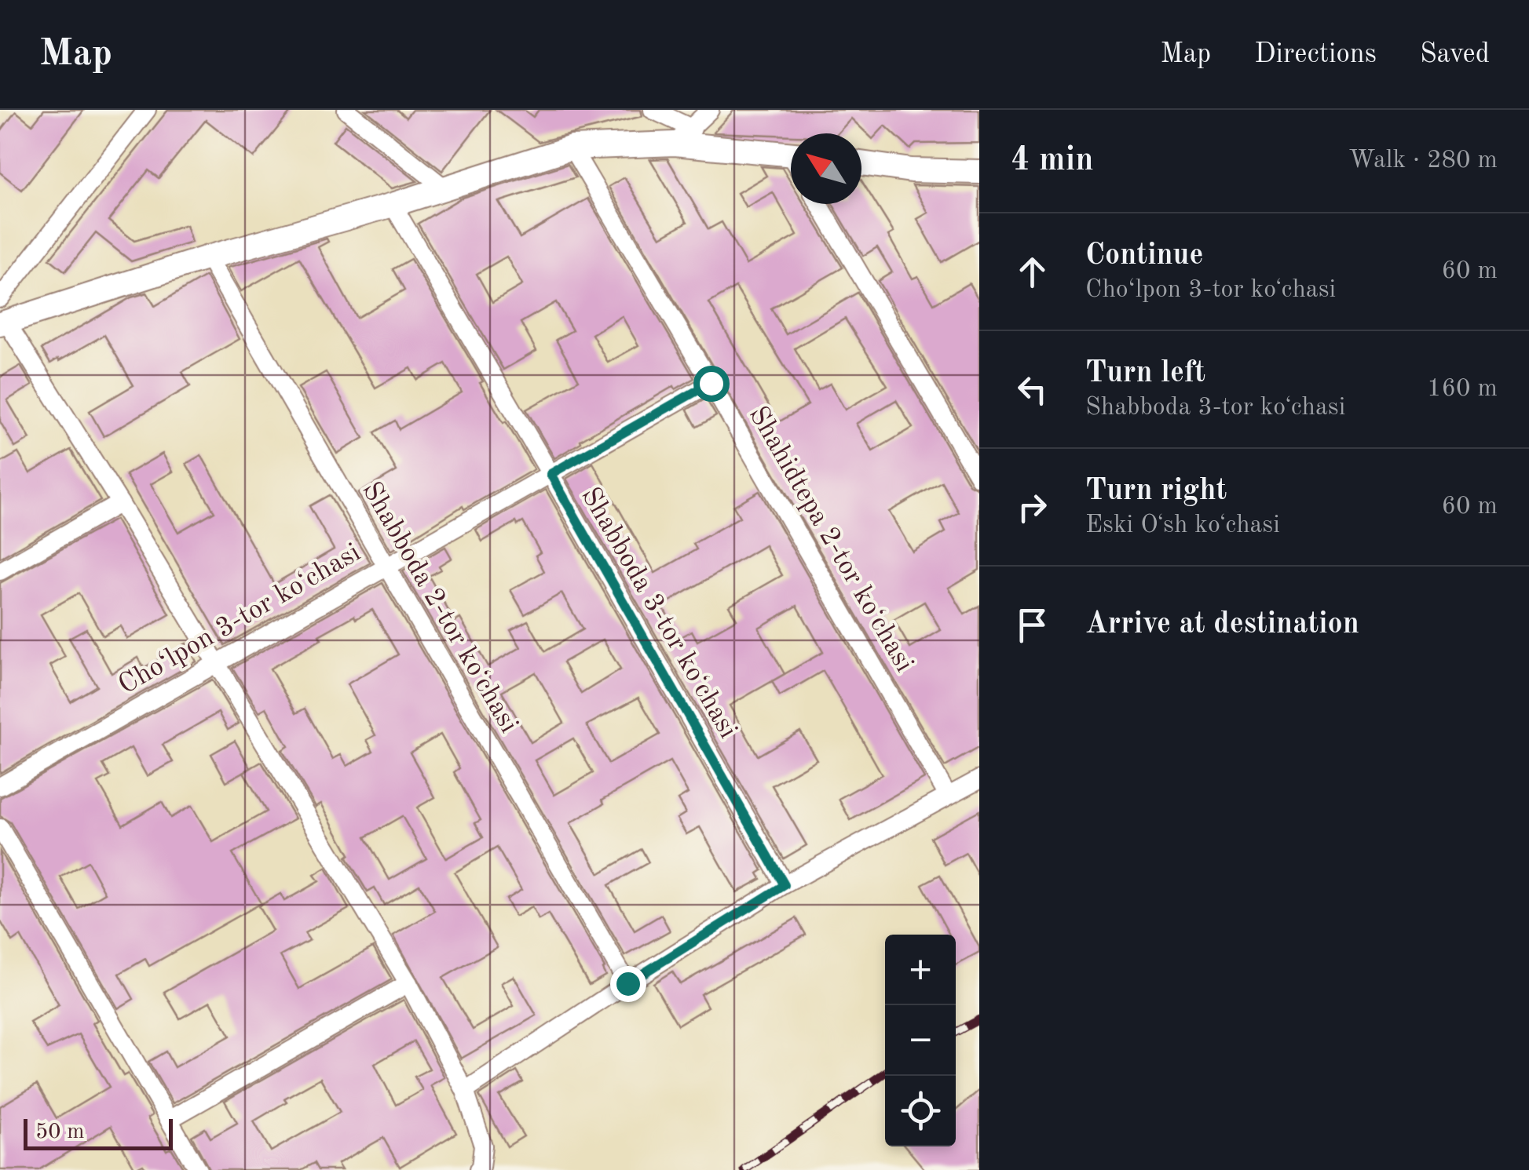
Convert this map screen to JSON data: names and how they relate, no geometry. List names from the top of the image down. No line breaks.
{"streets":{"street":["Shahidtepa 2-tor koʻchasi","Shabboda 2-tor koʻchasi","Shabboda 3-tor koʻchasi","Cho‘lpon 3-tor koʻchasi"]},"crossings":[["Shahidtepa 2-tor koʻchasi","Cho‘lpon 3-tor koʻchasi"],["Shabboda 2-tor koʻchasi","Cho‘lpon 3-tor koʻchasi"],["Shabboda 3-tor koʻchasi","Cho‘lpon 3-tor koʻchasi"]],"scale_bar":"50 m","north":"top left","page":{"header":"Map","nav":["Map","Directions","Saved"],"heading":["4 min","Walk · 280 m"],"list":[["Continue","Cho‘lpon 3-tor koʻchasi","60 m"],["Turn left","Shabboda 3-tor koʻchasi","160 m"],["Turn right","Eski Oʻsh koʻchasi","60 m"],"Arrive at destination"],"map_buttons":["+","−"],"scale":"50 m"}}
